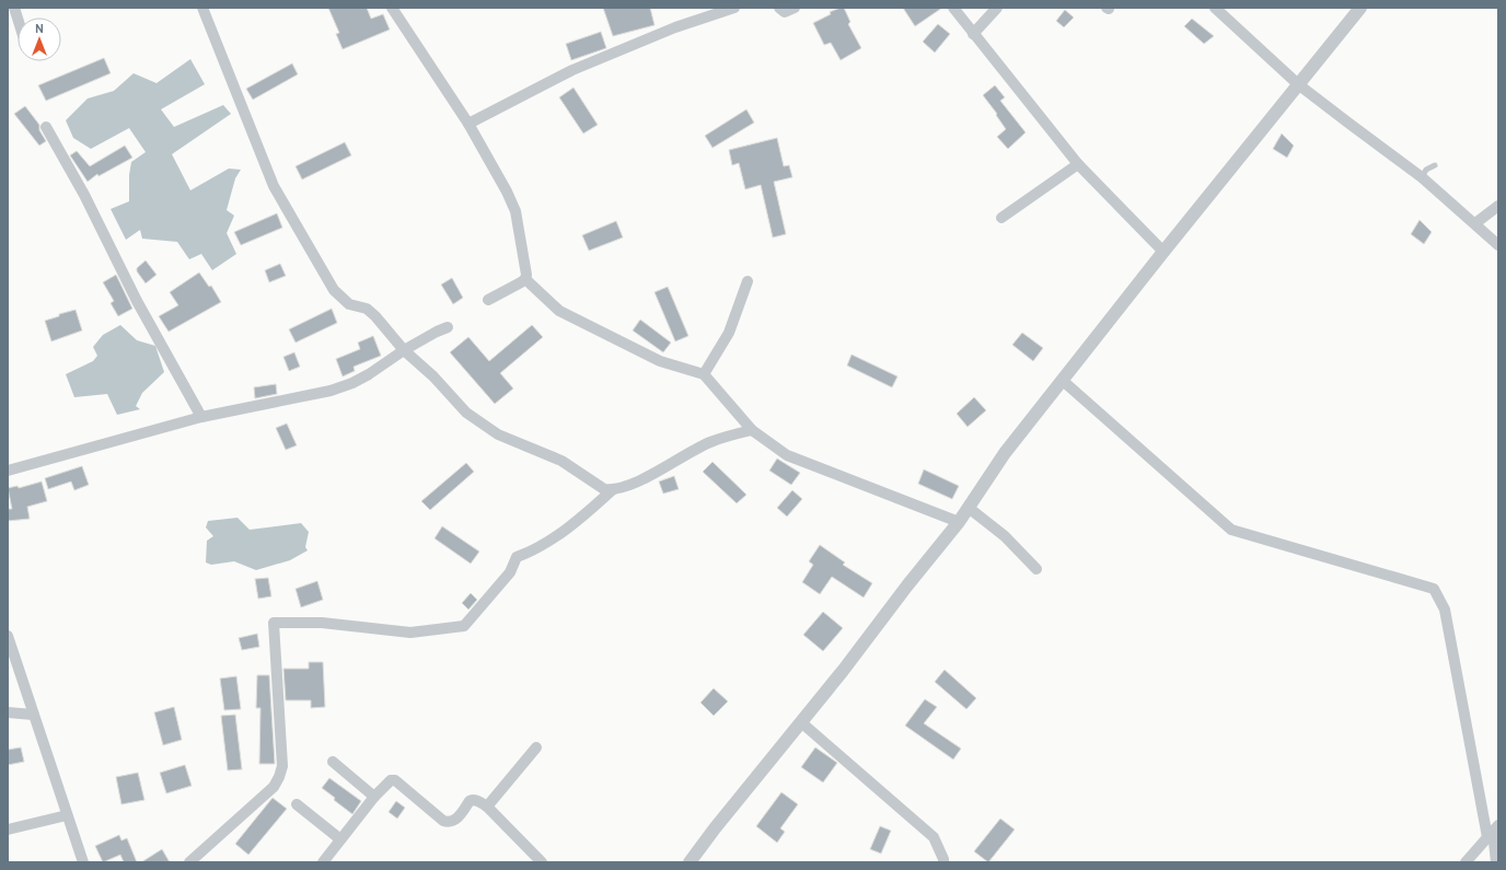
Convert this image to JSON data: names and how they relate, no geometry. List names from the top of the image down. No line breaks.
{"north":"top"}
